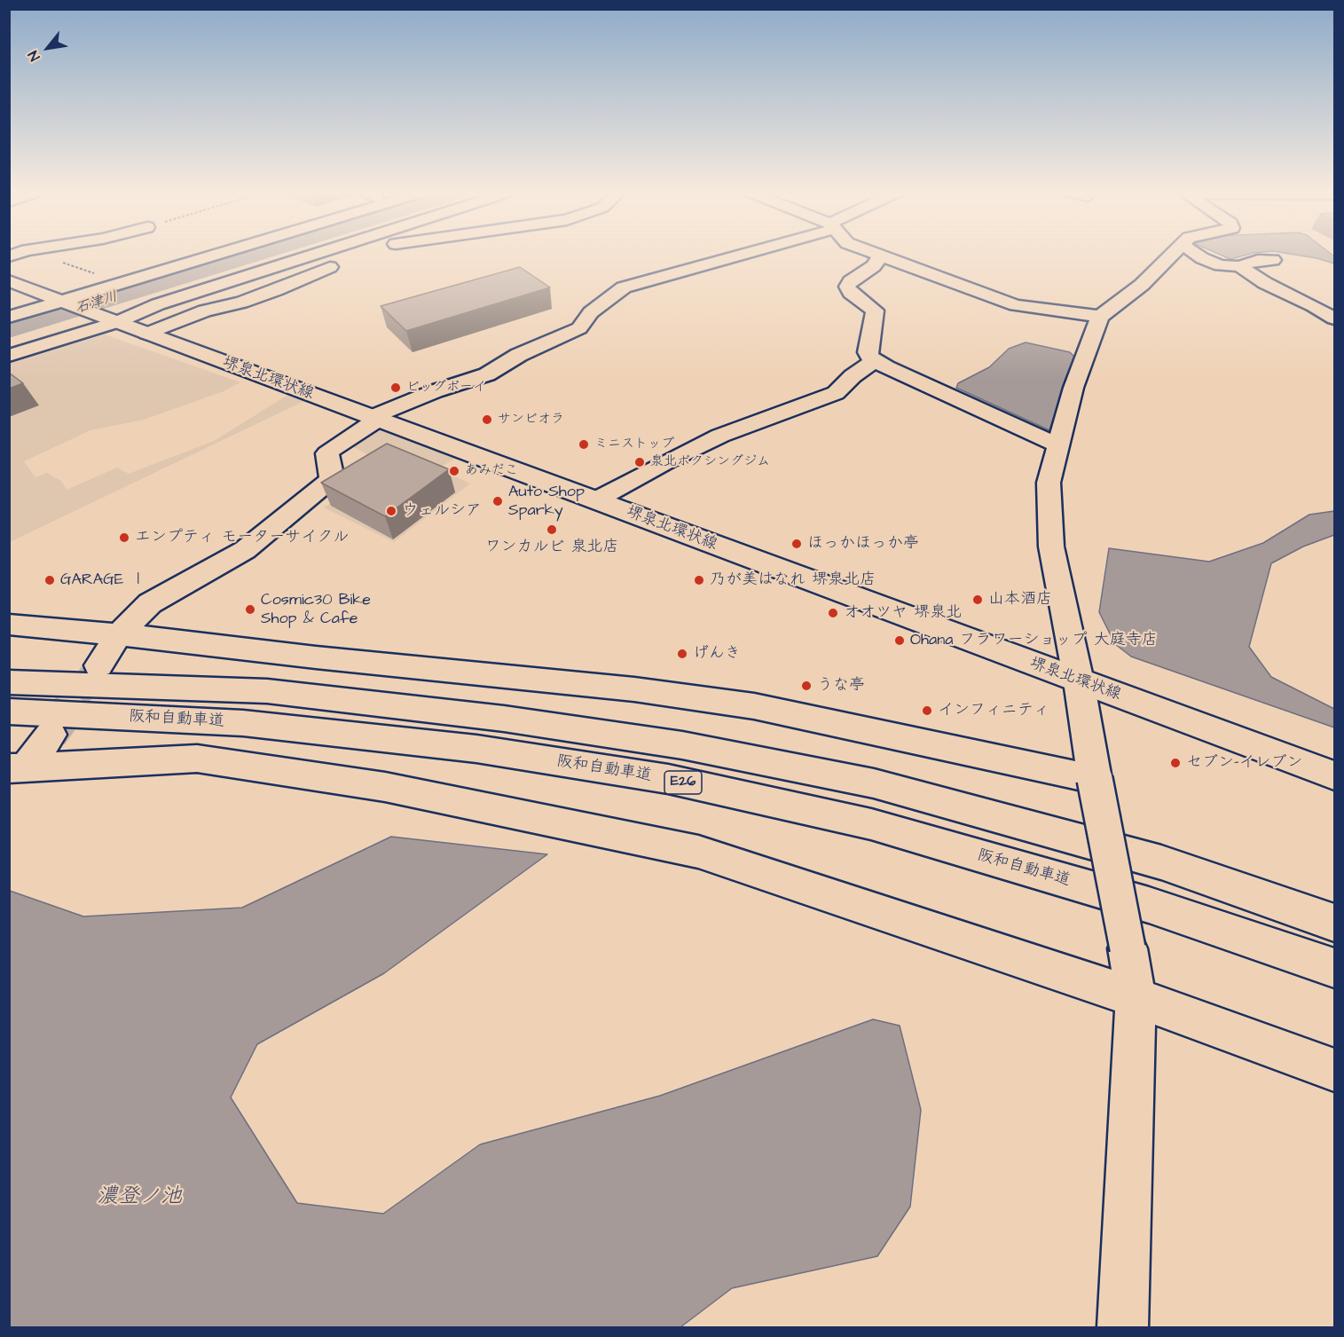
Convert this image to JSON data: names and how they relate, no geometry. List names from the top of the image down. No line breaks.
{"streets":{"main road":["堺泉北環状線","阪和自動車道","E26"]},"water":["石津川","濃登ノ池"],"places":["ビッグボーイ","サンビオラ","ミニストップ","泉北ボクシングジム","あみだこ","Auto Shop Sparky","ウェルシア","ワンカルビ 泉北店","エンプティ モーターサイクル","ほっかほっか亭","GARAGE Ⅰ","乃が美はなれ 堺泉北店","山本酒店","Cosmic30 Bike Shop & Cafe","オオツヤ 堺泉北","Ohana フラワーショップ 大庭寺店","げんき","うな亭","インフィニティ","セブン-イレブン"],"north":"bottom left"}
